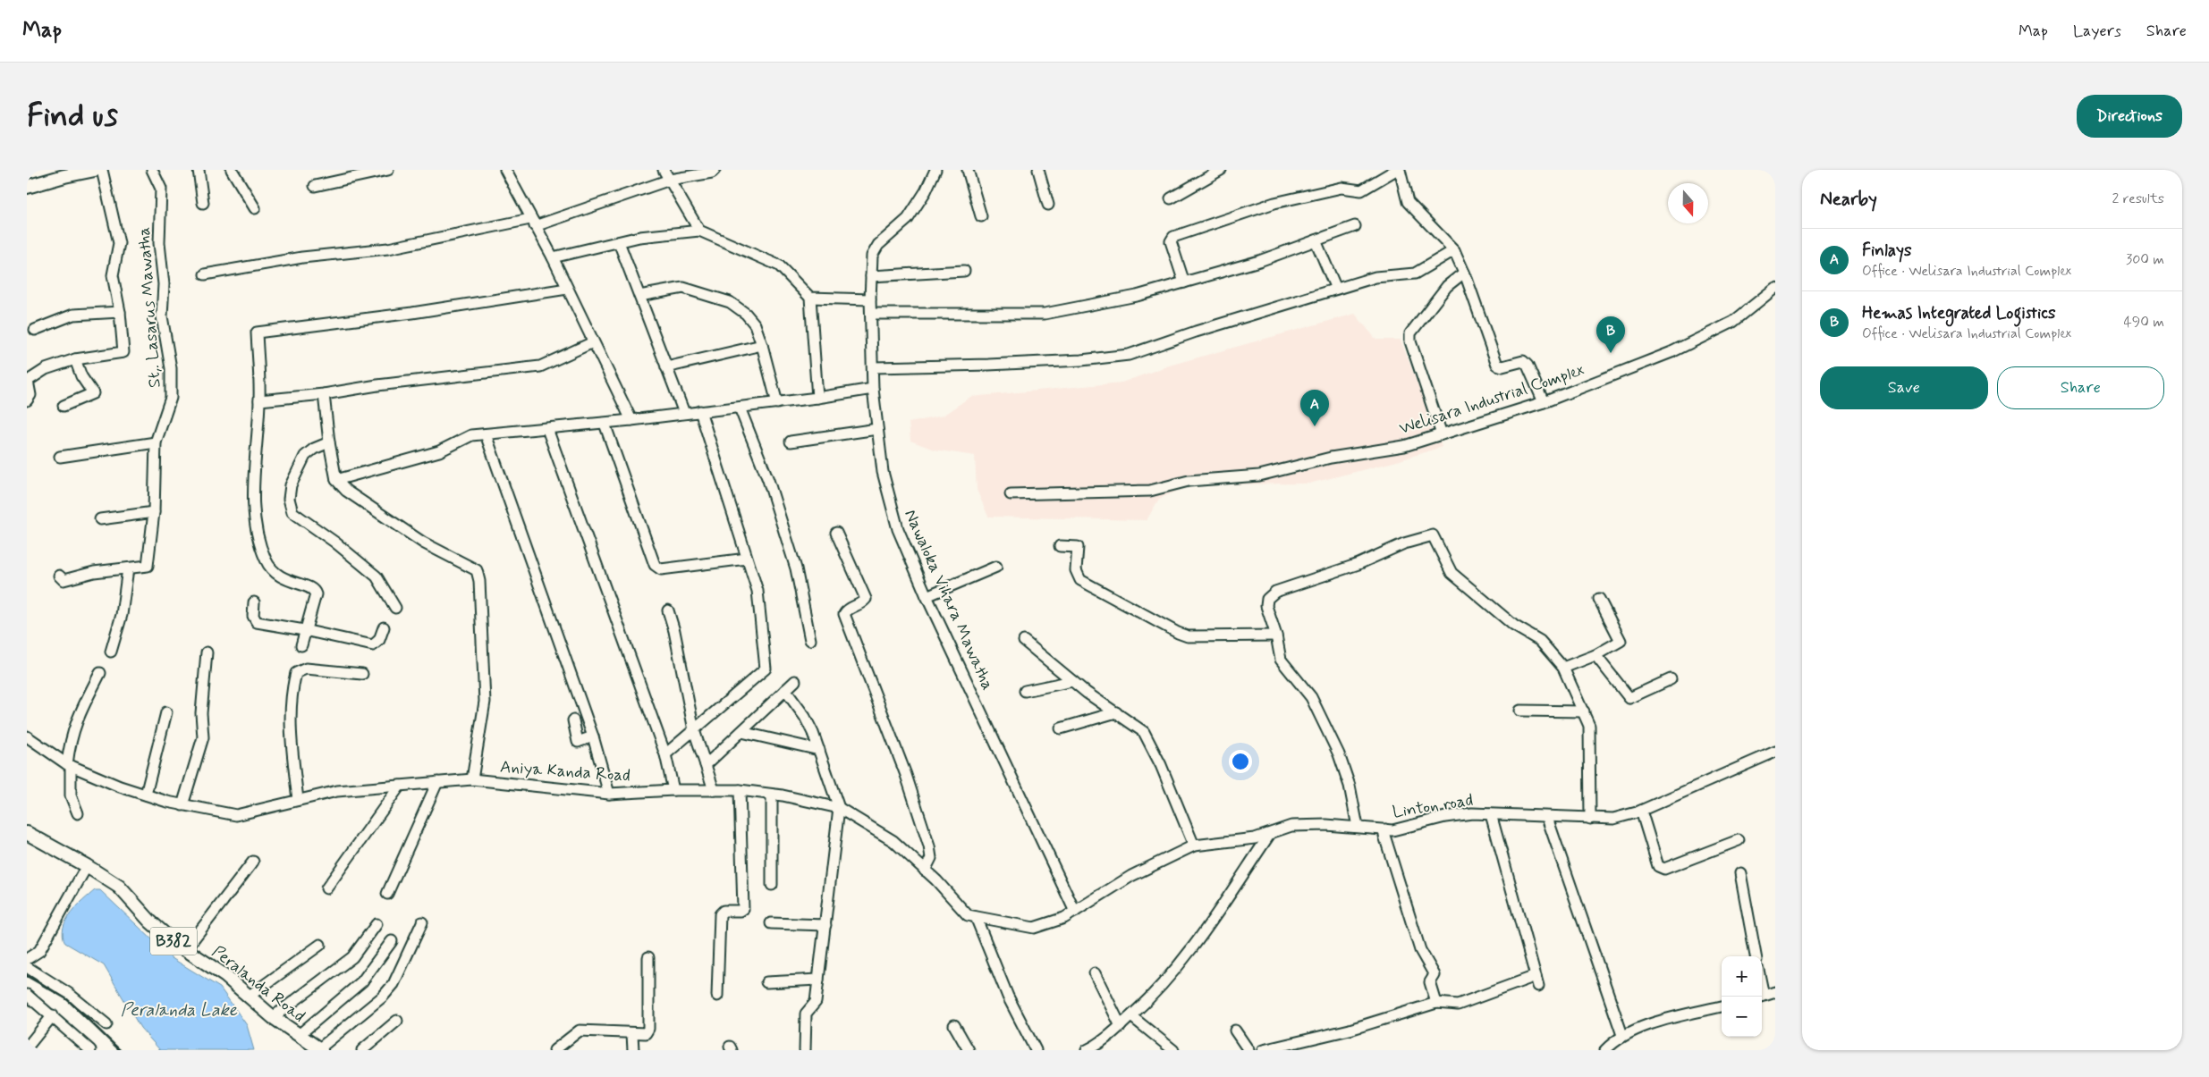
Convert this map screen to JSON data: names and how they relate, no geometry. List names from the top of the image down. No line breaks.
{"streets":{"main road":["B382","Peralanda Road"],"street":["St,. Lasarus Mawatha","Welisara Industrial Complex","Nawaloka Vihara Mawatha","Aniya Kanda Road","Linton road"]},"crossings":[["Nawaloka Vihara Mawatha","Aniya Kanda Road"],["Nawaloka Vihara Mawatha","Linton road"],["Aniya Kanda Road","Linton road"]],"water":["Peralanda Lake"],"north":"bottom","page":{"header":"Map","nav":["Map","Layers","Share"],"buttons":["Directions",["Save","Share"]],"title":"Find us","heading":["Nearby","2 results"],"list":[{"mark":"A","name":"Finlays","note":"Office · Welisara Industrial Complex","value":"300 m"},{"mark":"B","name":"Hemas Integrated Logistics","note":"Office · Welisara Industrial Complex","value":"490 m"}],"pins":["B","A"],"map_buttons":["+","−"]}}
